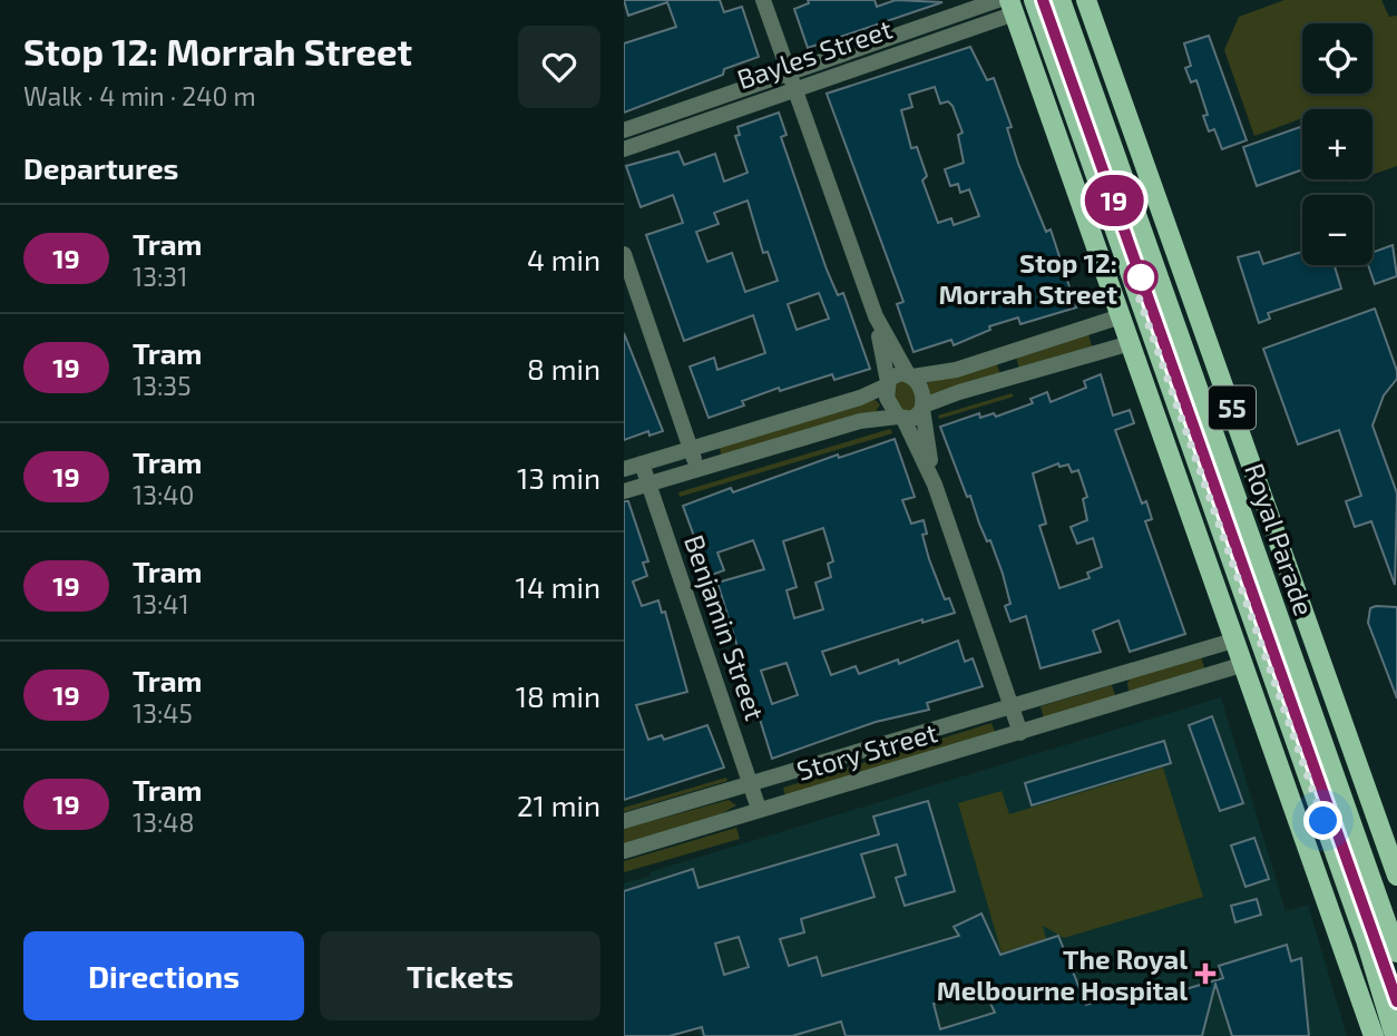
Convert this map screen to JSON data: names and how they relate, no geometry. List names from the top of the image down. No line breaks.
{"streets":{"main road":["Bayles Street","55","Royal Parade"],"street":["Benjamin Street","Story Street"]},"crossings":[["Bayles Street","Royal Parade"],["Benjamin Street","Story Street"]],"places":{"other":["Stop 12: Morrah Street"],"health":["The Royal Melbourne Hospital"]},"lines":["tram line 19"],"page":{"heading":[["Stop 12: Morrah Street","Walk · 4 min · 240 m"],"Departures"],"on_map":"19","map_buttons":["+","−"],"list":[{"mark":"19","name":"Tram","note":"13:31","value":"4 min"},{"mark":"19","name":"Tram","note":"13:35","value":"8 min"},{"mark":"19","name":"Tram","note":"13:40","value":"13 min"},{"mark":"19","name":"Tram","note":"13:41","value":"14 min"},{"mark":"19","name":"Tram","note":"13:45","value":"18 min"},{"mark":"19","name":"Tram","note":"13:48","value":"21 min"}],"buttons":["Directions","Tickets"]}}
